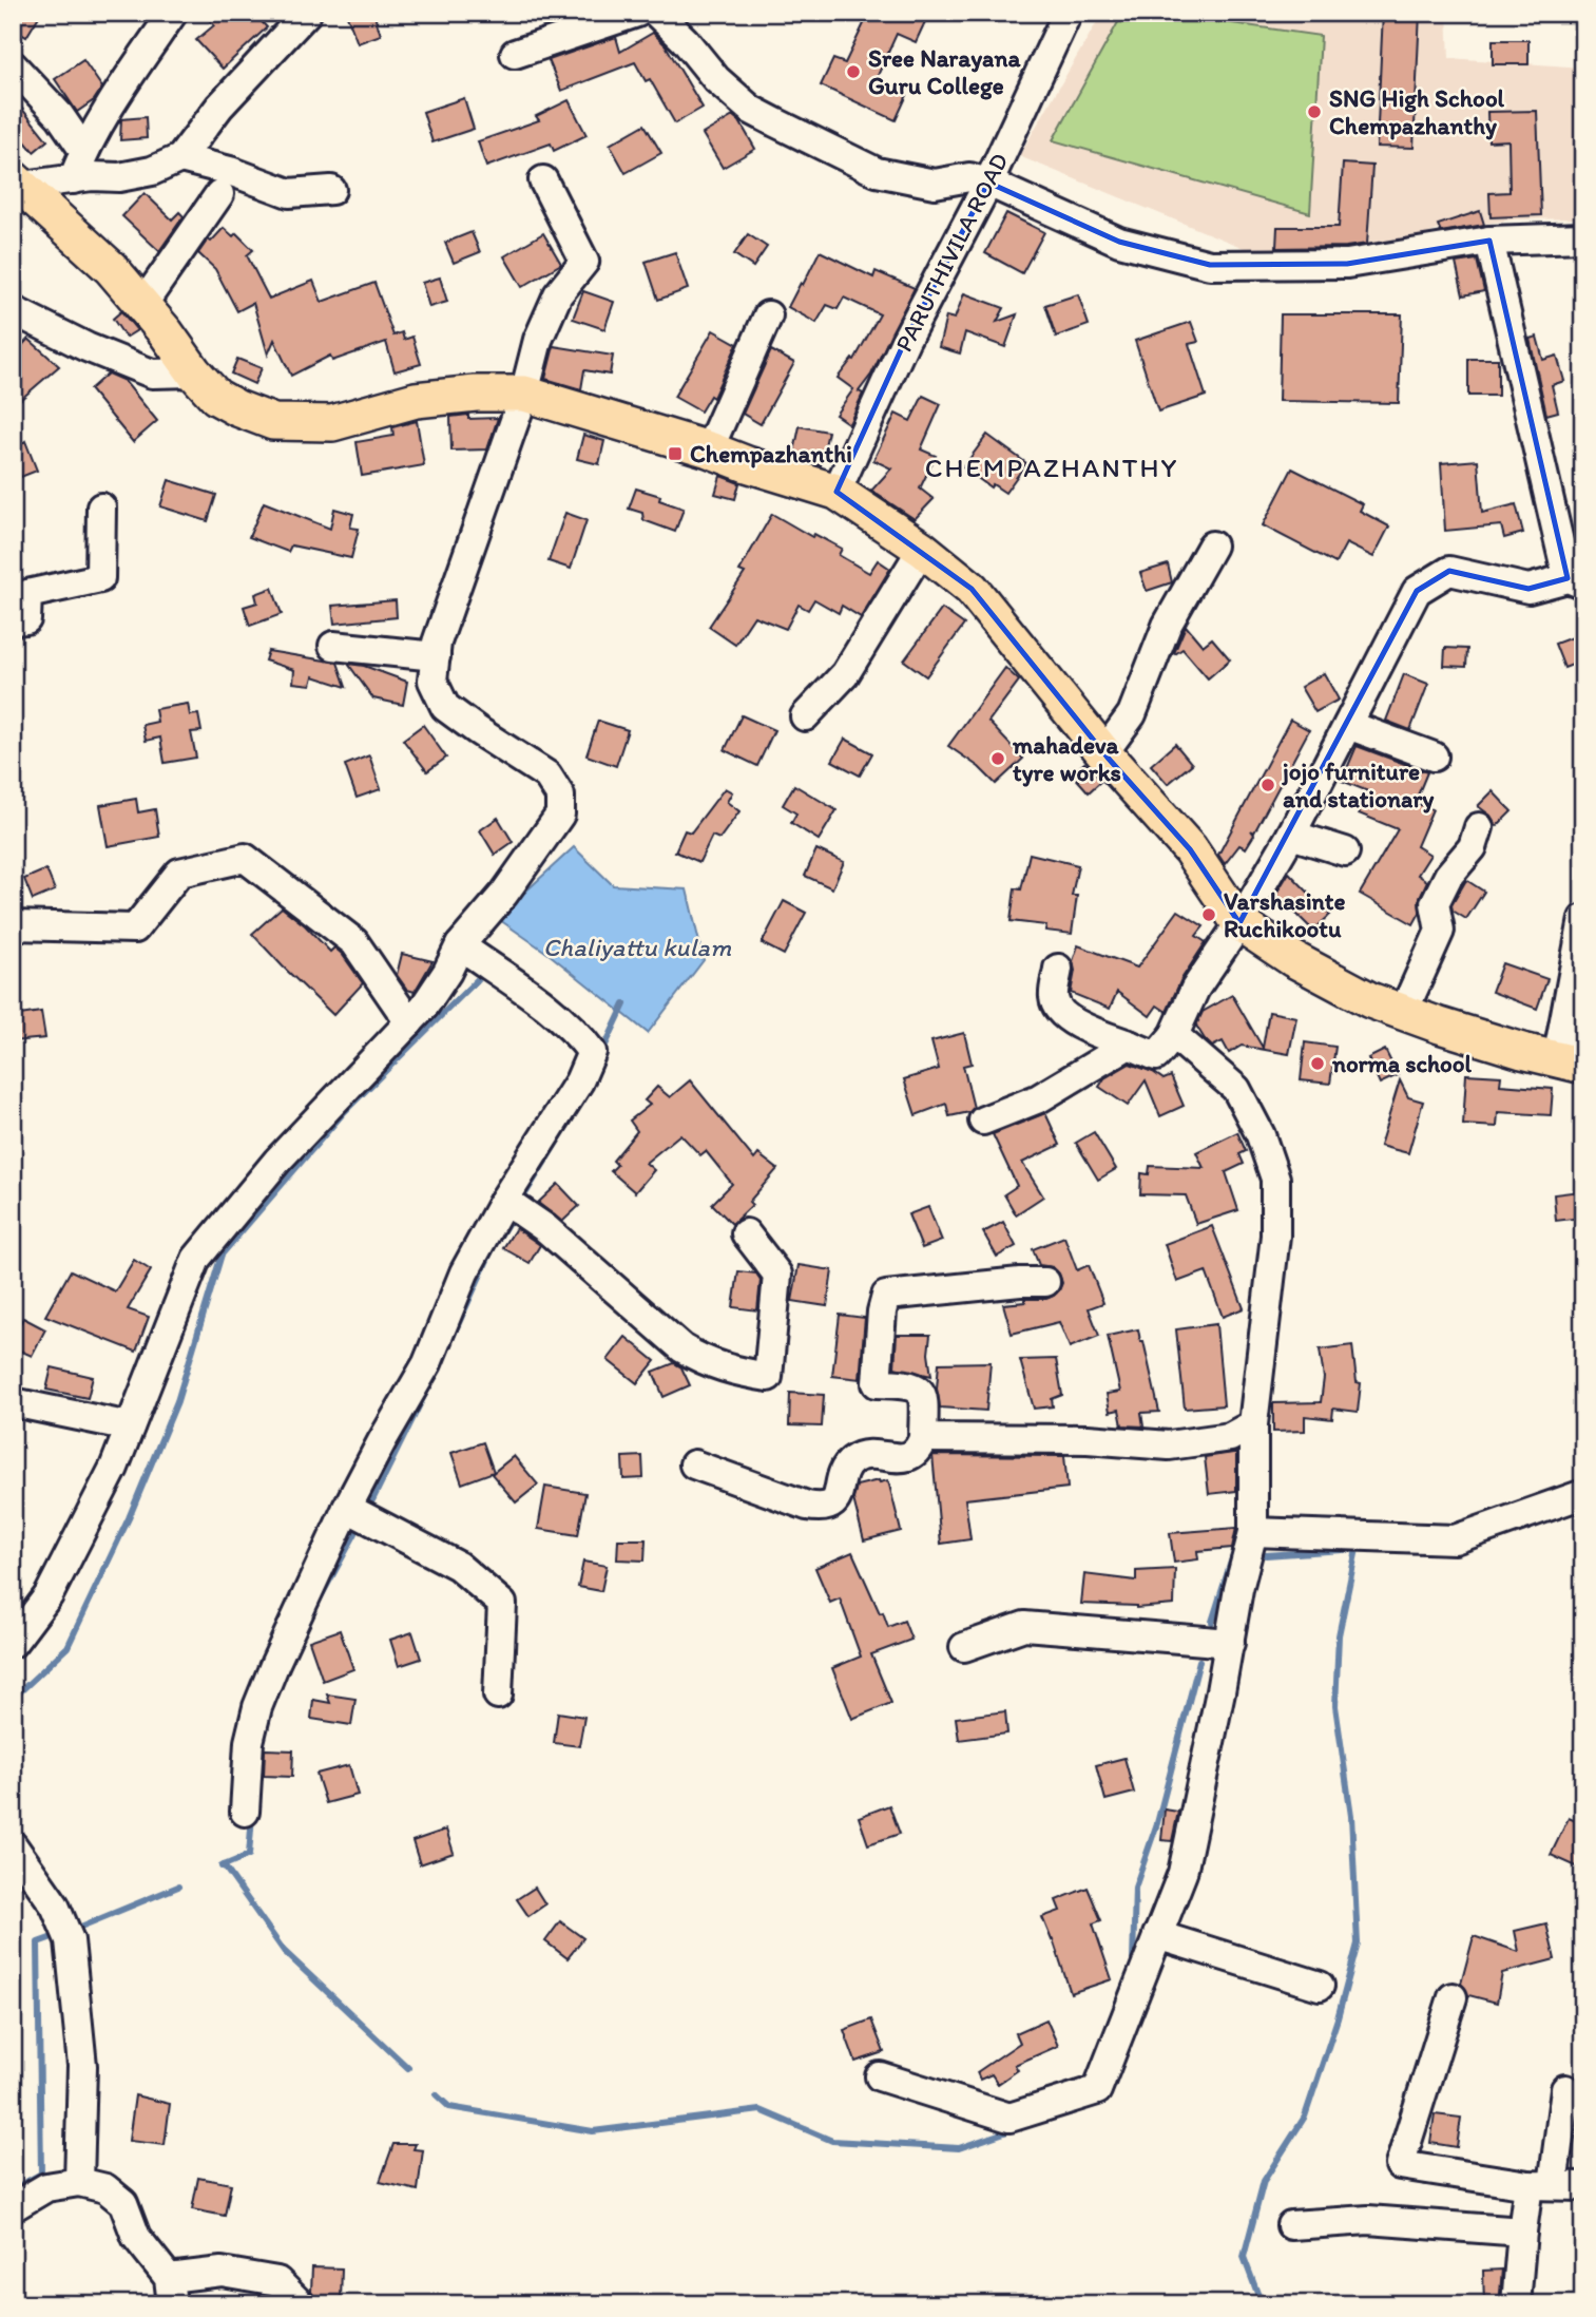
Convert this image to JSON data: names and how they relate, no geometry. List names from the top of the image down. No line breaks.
{"streets":{"street":["PARUTHIVILA ROAD"]},"districts":["CHEMPAZHANTHY"],"water":["Chaliyattu kulam"],"places":{"other":["Sree Narayana Guru College","SNG High School Chempazhanthy","mahadeva tyre works","jojo furniture and stationary","Varshasinte Ruchikootu","norma school"],"transit":["Chempazhanthi"]}}
